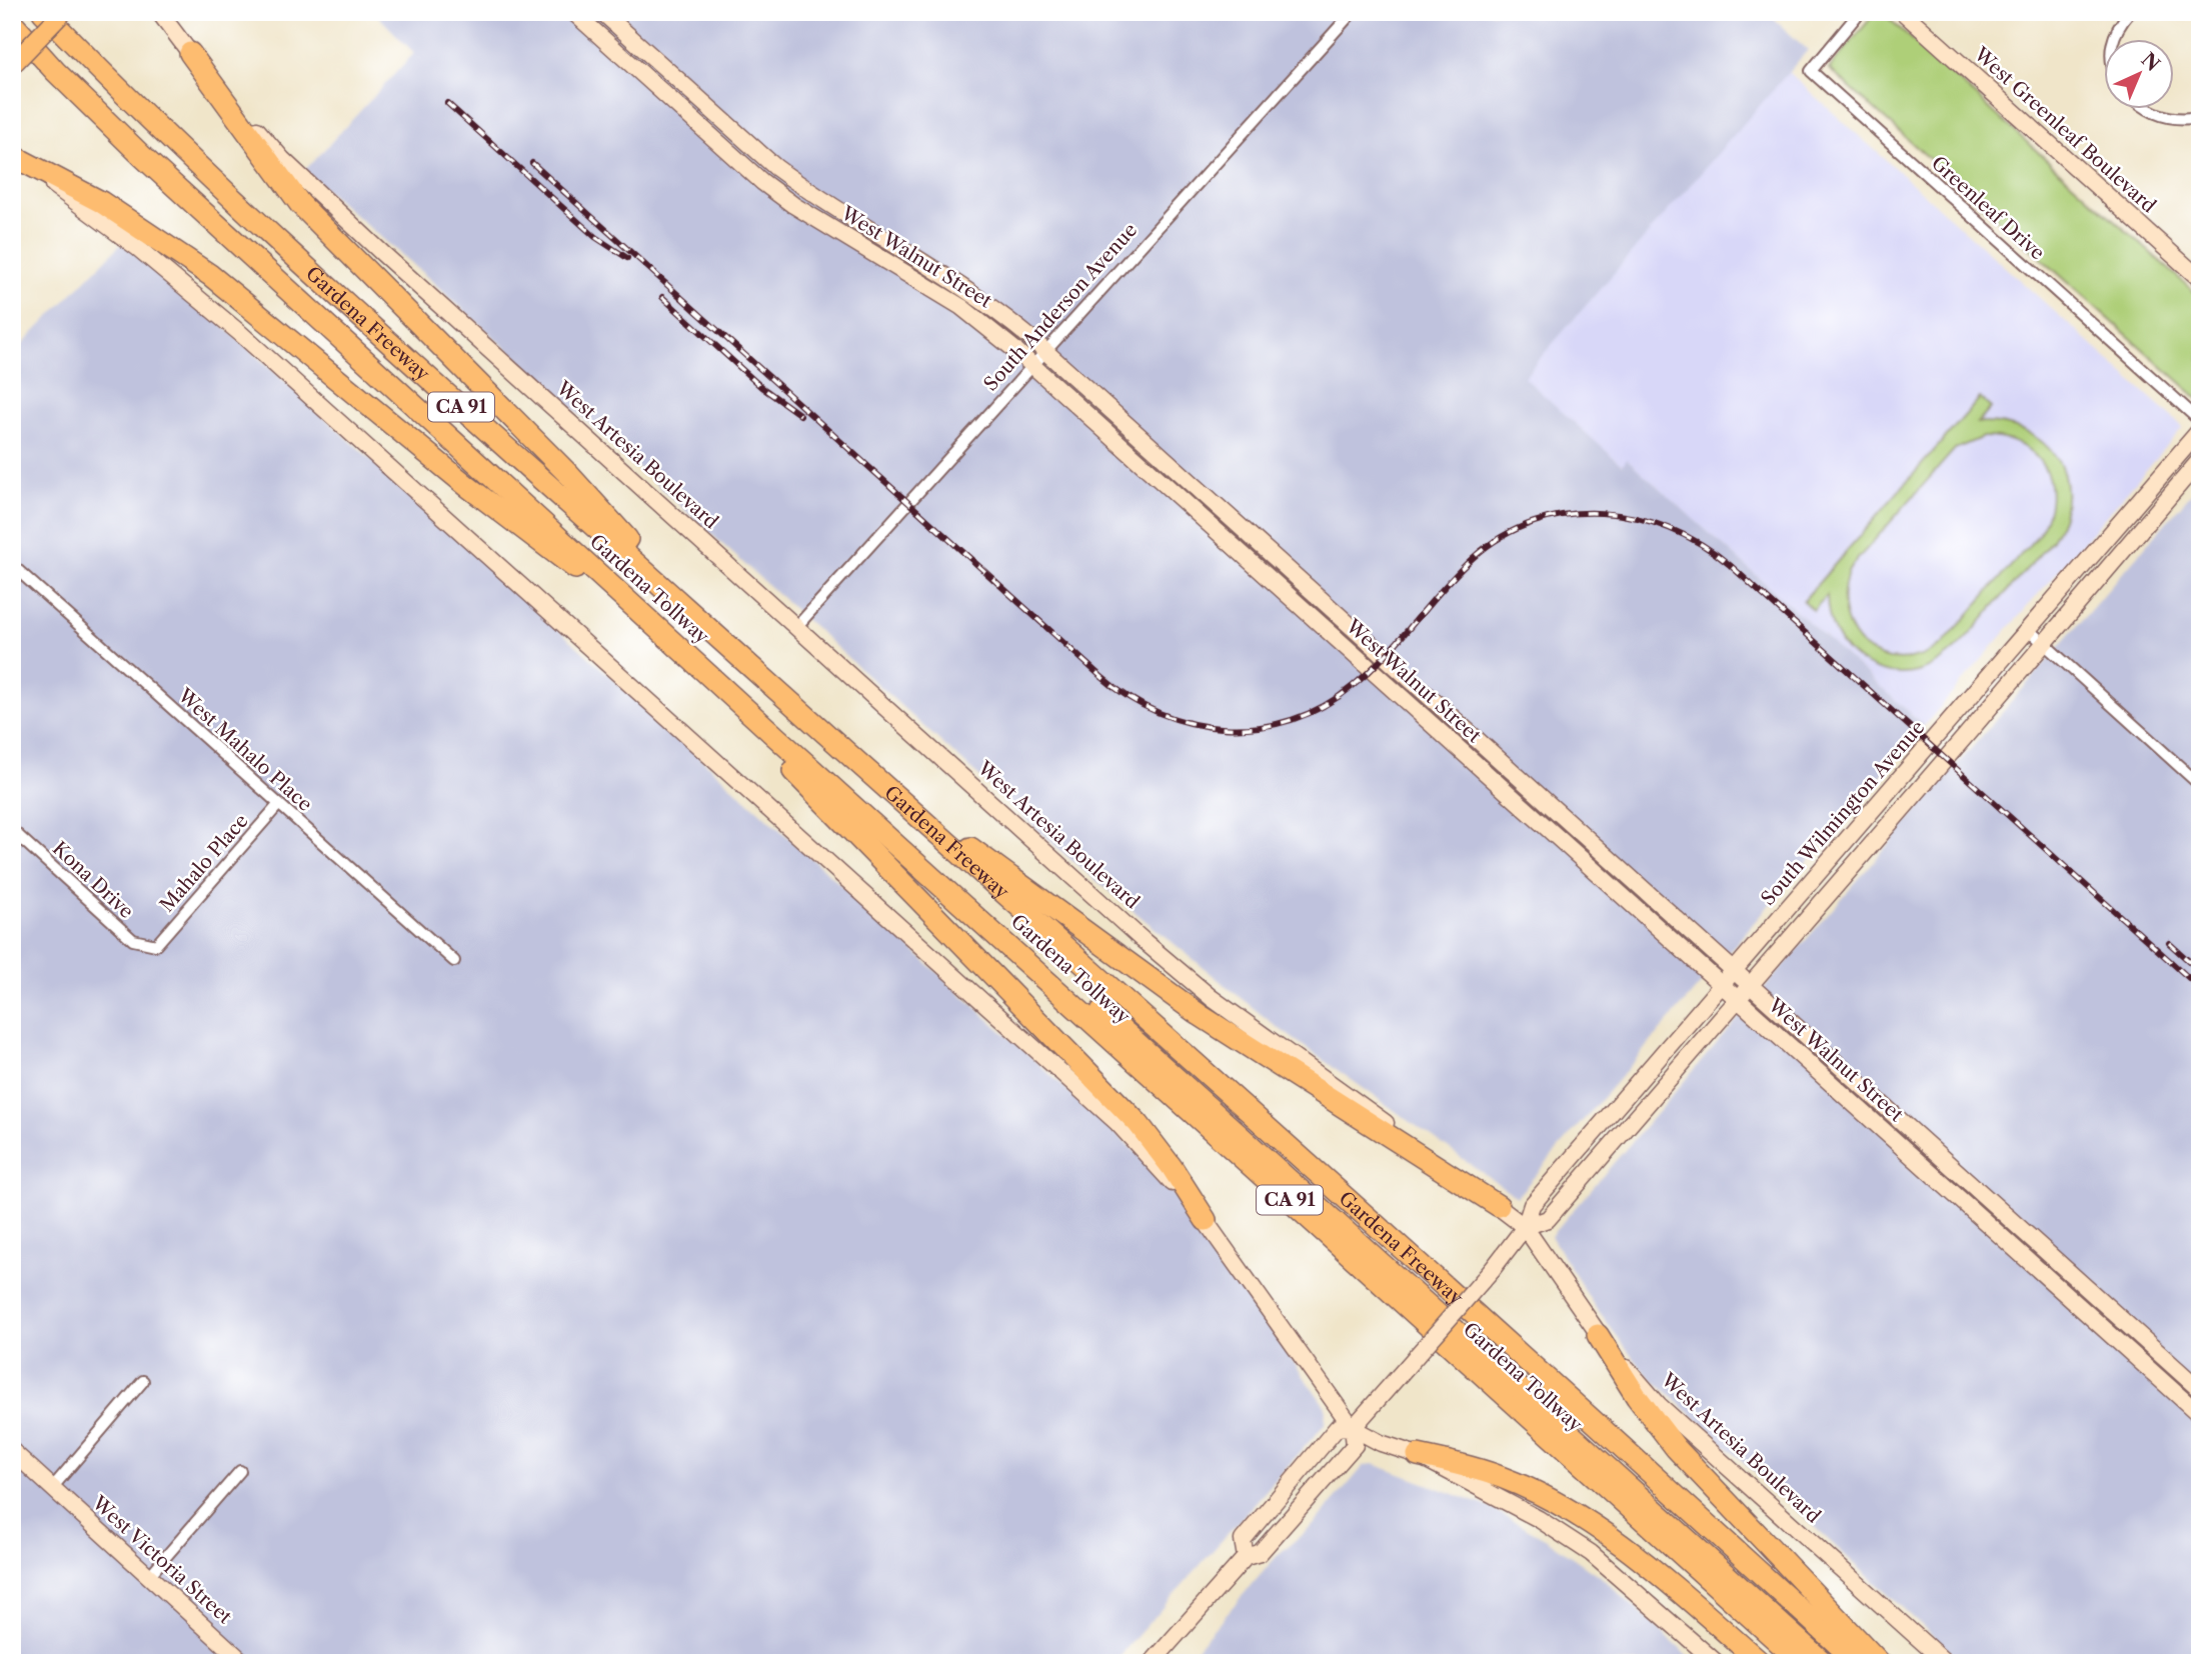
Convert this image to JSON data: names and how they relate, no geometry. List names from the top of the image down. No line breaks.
{"streets":{"highway":["Gardena Freeway","CA 91","Gardena Tollway"],"main road":["West Greenleaf Boulevard","West Walnut Street","West Artesia Boulevard","South Wilmington Avenue","West Victoria Street"],"street":["Greenleaf Drive","South Anderson Avenue","West Mahalo Place","Mahalo Place","Kona Drive"]},"crossings":[["West Walnut Street","South Anderson Avenue"],["West Walnut Street","South Wilmington Avenue"],["South Anderson Avenue","West Artesia Boulevard"],["Gardena Freeway","Gardena Tollway"],["West Artesia Boulevard","South Wilmington Avenue"],["West Mahalo Place","Mahalo Place"],["Mahalo Place","Kona Drive"]],"north":"top right"}
